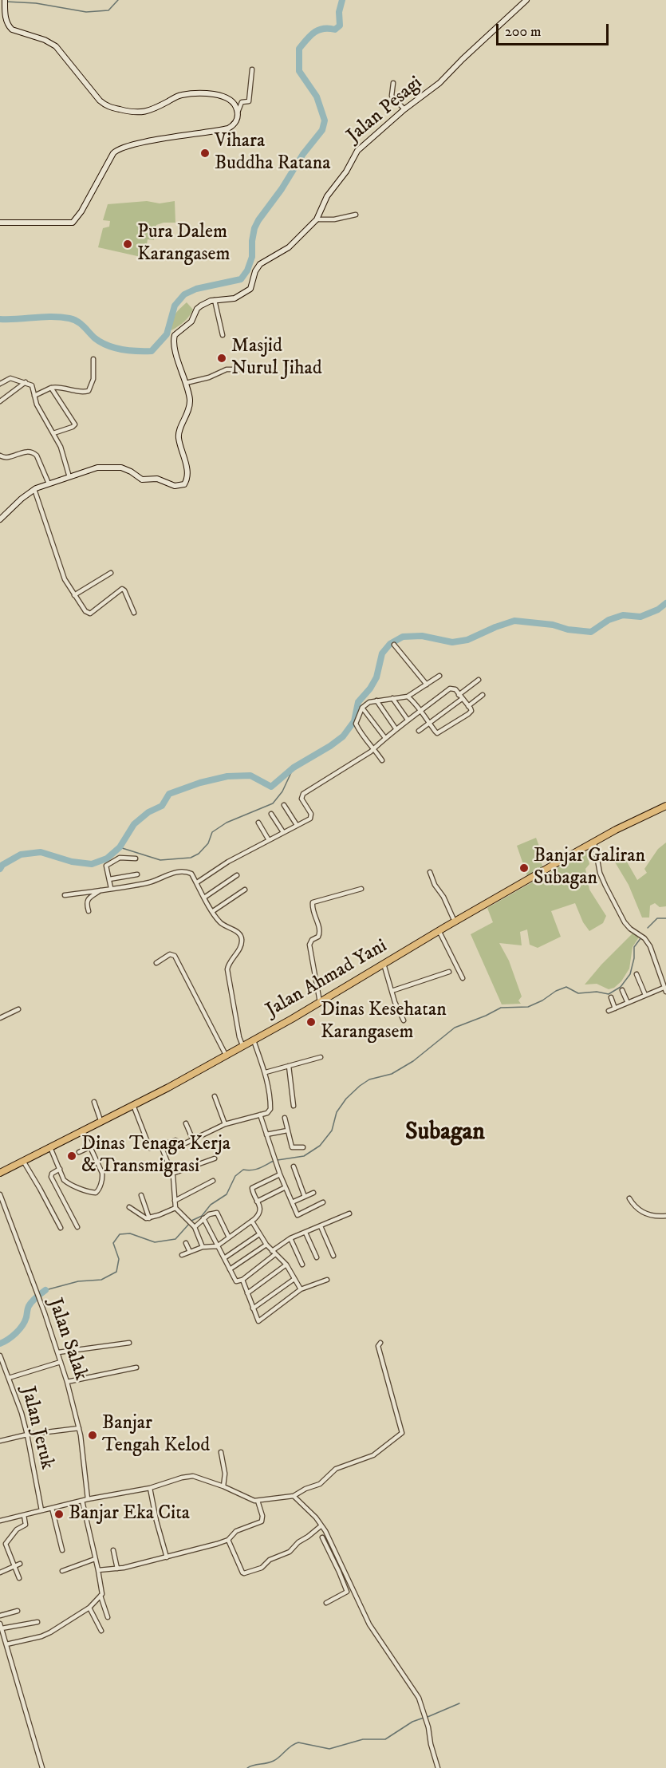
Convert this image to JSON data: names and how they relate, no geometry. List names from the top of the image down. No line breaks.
{"streets":{"highway":["Jalan Ahmad Yani"],"street":["Jalan Pesagi","Jalan Salak","Jalan Jeruk"]},"districts":["Subagan"],"places":["Vihara Buddha Ratana","Pura Dalem Karangasem","Masjid Nurul Jihad","Banjar Galiran Subagan","Dinas Kesehatan Karangasem","Dinas Tenaga Kerja & Transmigrasi","Banjar Tengah Kelod","Banjar Eka Cita"],"scale_bar":"200 m"}
